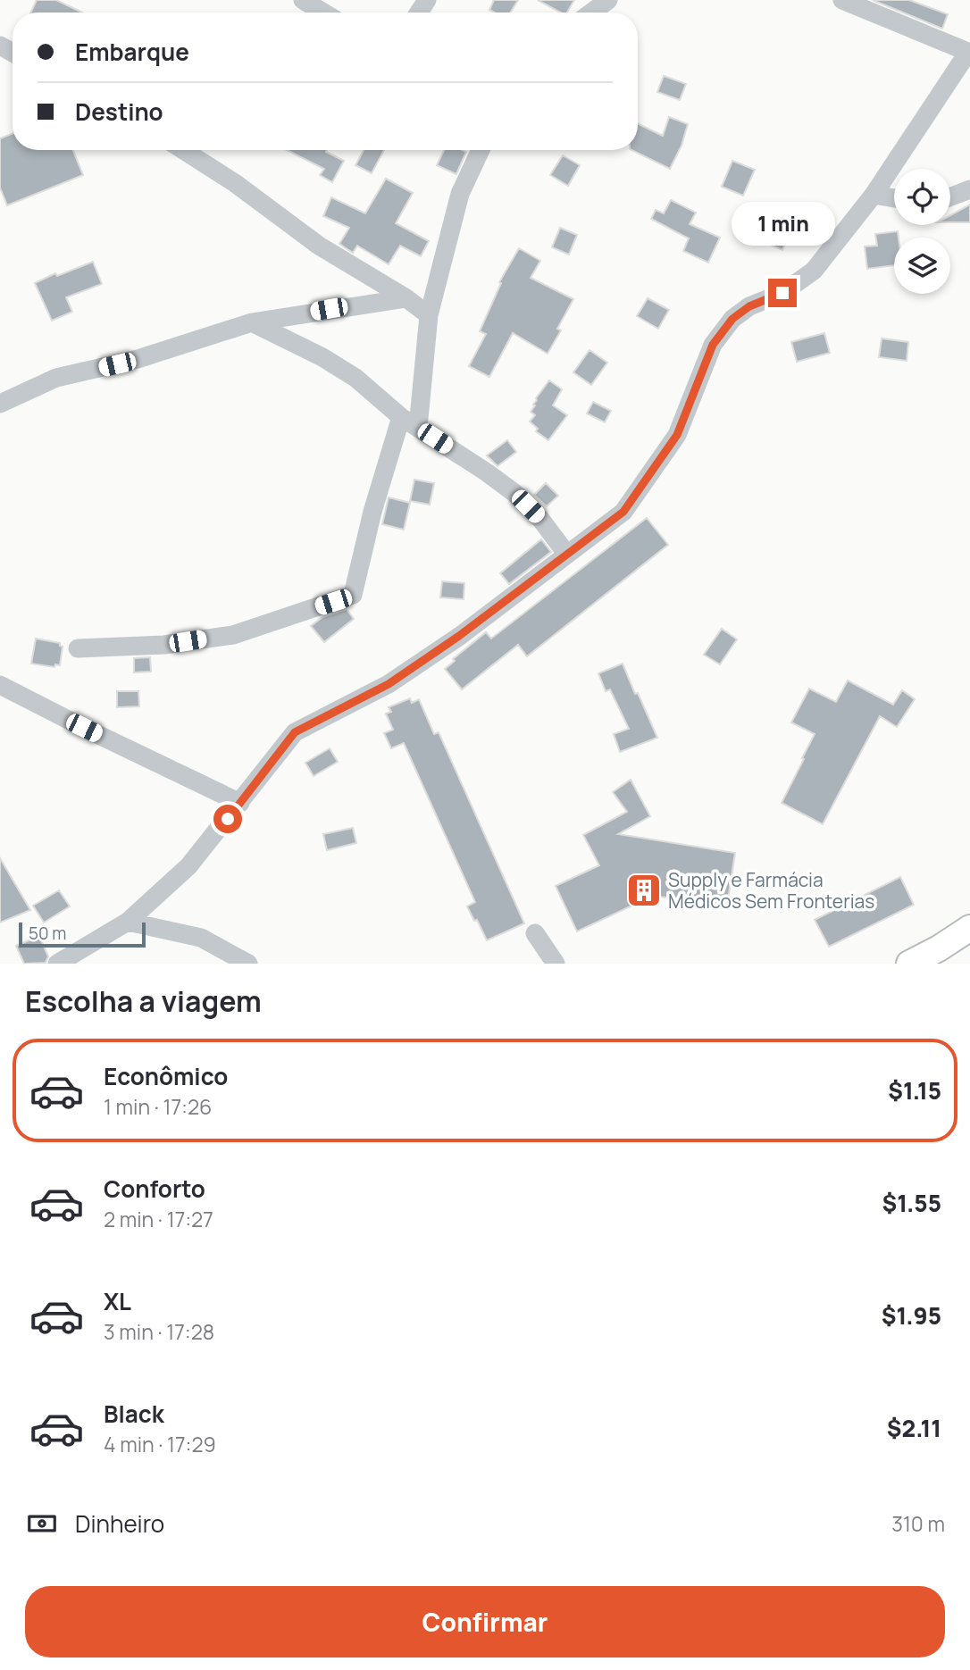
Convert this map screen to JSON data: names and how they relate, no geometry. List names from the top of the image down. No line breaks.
{"places":{"building":["Supply e Farmácia Médicos Sem Fronterias"]},"scale_bar":"50 m","page":{"banner":["Embarque","Destino"],"bubble":"1 min","scale":"50 m","heading":"Escolha a viagem","list":[{"name":"Econômico","note":"1 min · 17:26","value":"$1.15"},{"name":"Conforto","note":"2 min · 17:27","value":"$1.55"},{"name":"XL","note":"3 min · 17:28","value":"$1.95"},{"name":"Black","note":"4 min · 17:29","value":"$2.11"}],"pay":["Dinheiro","310 m"],"buttons":"Confirmar"}}
